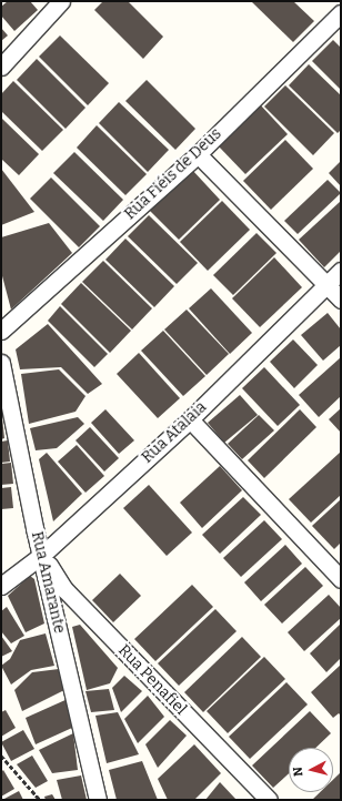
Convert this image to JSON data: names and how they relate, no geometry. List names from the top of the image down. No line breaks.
{"streets":{"street":["Rua Fiéis de Deus","Rua Atalaia","Rua Amarante","Rua Penafiel"]},"crossings":[["Rua Atalaia","Rua Amarante"],["Rua Atalaia","Rua Penafiel"],["Rua Amarante","Rua Penafiel"]],"north":"left"}
